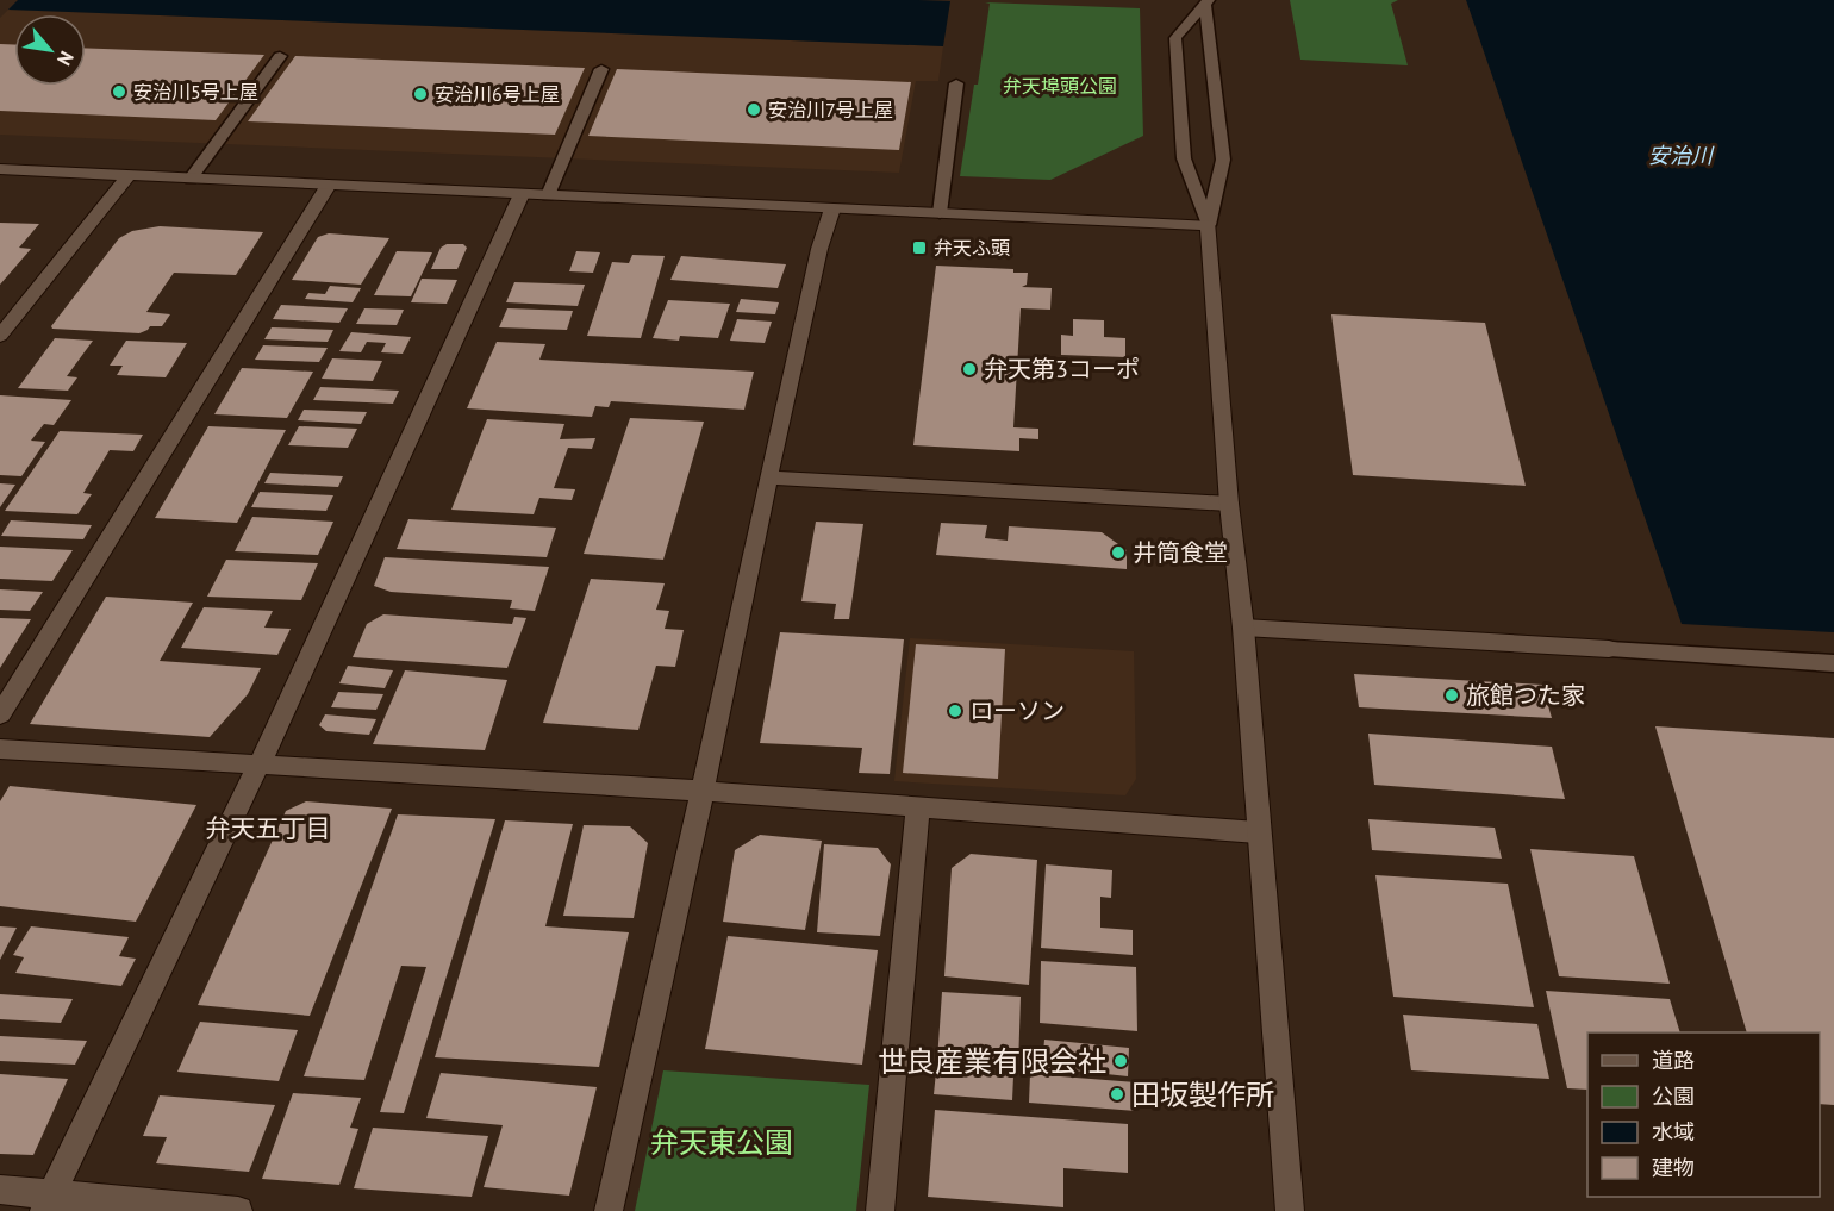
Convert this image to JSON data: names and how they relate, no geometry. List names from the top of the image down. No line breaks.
{"districts":["弁天五丁目"],"water":["安治川"],"parks":["弁天埠頭公園","弁天東公園"],"places":{"other":["安治川5号上屋","安治川6号上屋","安治川7号上屋","弁天第3コーポ","井筒食堂","旅館つた家","ローソン","世良産業有限会社","田坂製作所"],"transit":["弁天ふ頭"]},"legend":["道路","公園","水域","建物"],"north":"bottom right"}
